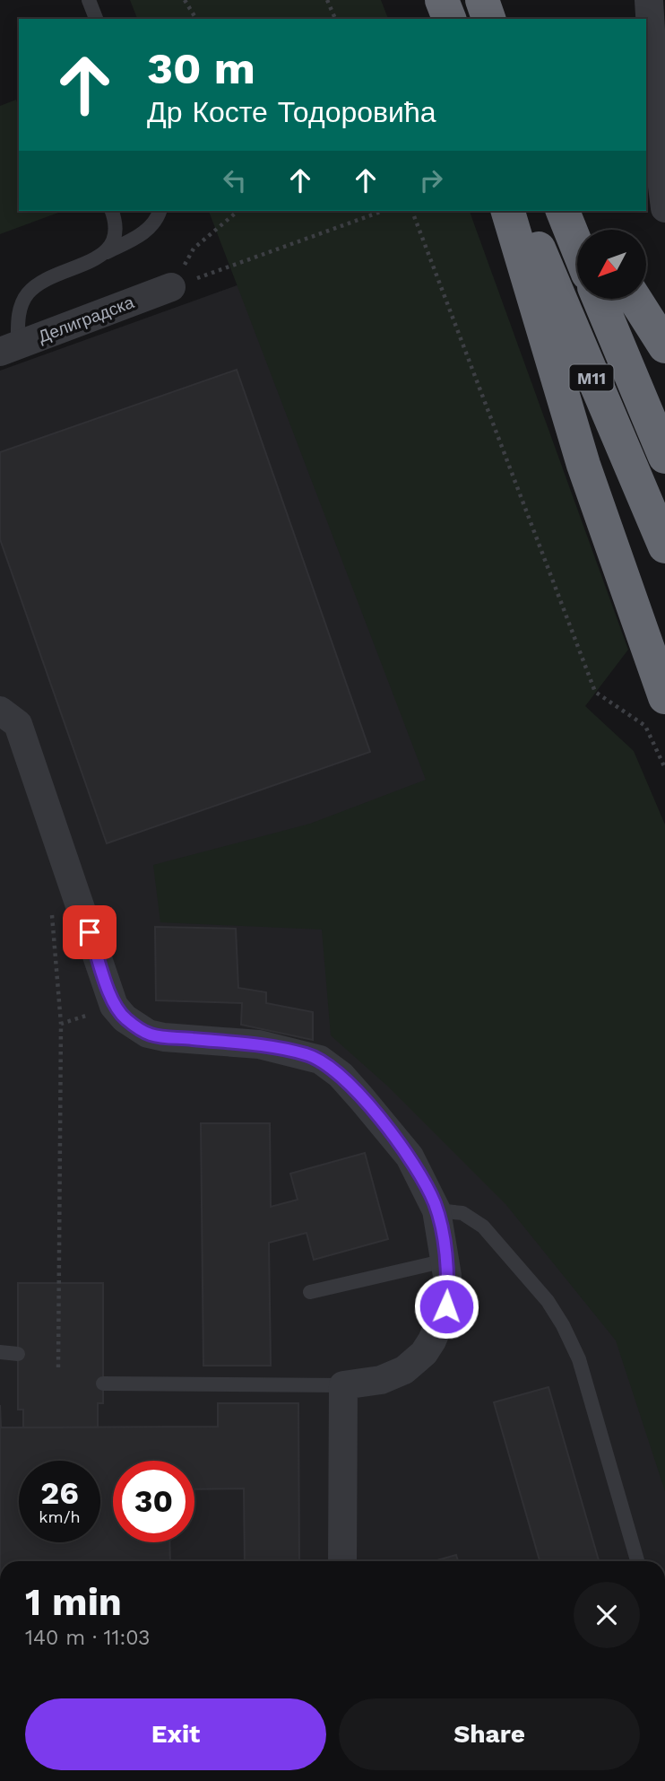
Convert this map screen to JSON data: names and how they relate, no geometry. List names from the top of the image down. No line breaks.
{"streets":{"highway":["M11"],"street":["Делиградска"]},"north":"bottom left","page":{"turn":["30 m","Др Косте Тодоровића"],"speed":"26 km/h","limit":"30","heading":["1 min","140 m · 11:03"],"buttons":["Exit","Share"]}}
